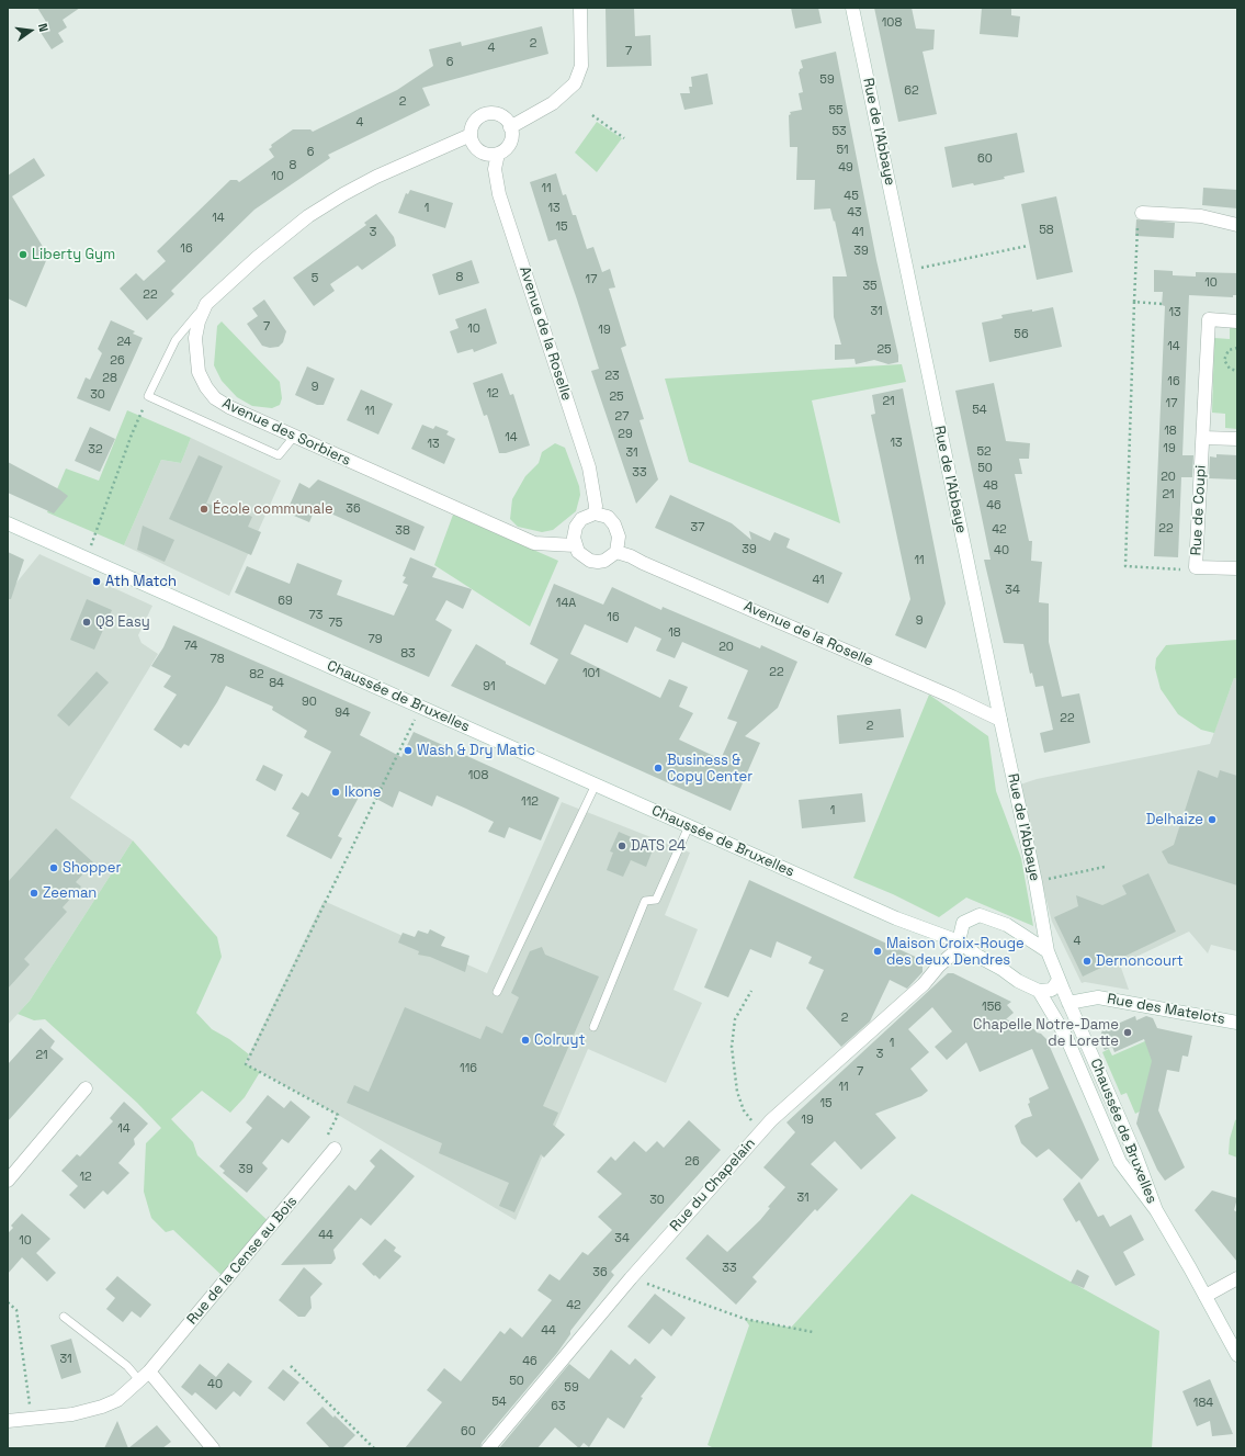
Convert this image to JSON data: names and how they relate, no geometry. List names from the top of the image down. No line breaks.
{"streets":{"street":["Rue de l'Abbaye","Avenue de la Roselle","Avenue des Sorbiers","Rue de Coupi","Chaussée de Bruxelles","Rue des Matelots","Rue du Chapelain","Rue de la Cense au Bois"]},"crossings":[["Rue de l'Abbaye","Avenue de la Roselle"],["Rue de l'Abbaye","Chaussée de Bruxelles"],["Avenue de la Roselle","Avenue des Sorbiers"],["Chaussée de Bruxelles","Rue des Matelots"],["Chaussée de Bruxelles","Rue du Chapelain"]],"places":["Liberty Gym","École communale","Ath Match","Q8 Easy","Wash & Dry Matic","Business & Copy Center","Ikone","Delhaize","DATS 24","Shopper","Zeeman","Maison Croix-Rouge des deux Dendres","Dernoncourt","Chapelle Notre-Dame de Lorette","Colruyt"],"house_numbers":["108","2","4","7","6","59","62","2","55","4","53","51","6","60","8","49","10","11","45","1","13","43","14","15","58","3","41","16","39","8","5","17","10","35","22","31","13","7","10","19","56","24","14","25","26","23","28","16","9","12","30","25","21","17","54","11","27","18","29","14","13","13","19","32","52","31","50","33","20","48","21","46","36","37","22","42","38","39","40","11","41","34","69","14A","73","16","9","75","18","79","74","20","83","78","22","101","82","84","91","90","94","22","2","108","112","1","4","156","2","1","3","21","116","7","11","15","19","14","26","39","12","31","30","44","34","10","33","36","42","44","31","46","50","40","59","54","184","63","60"],"north":"right"}
